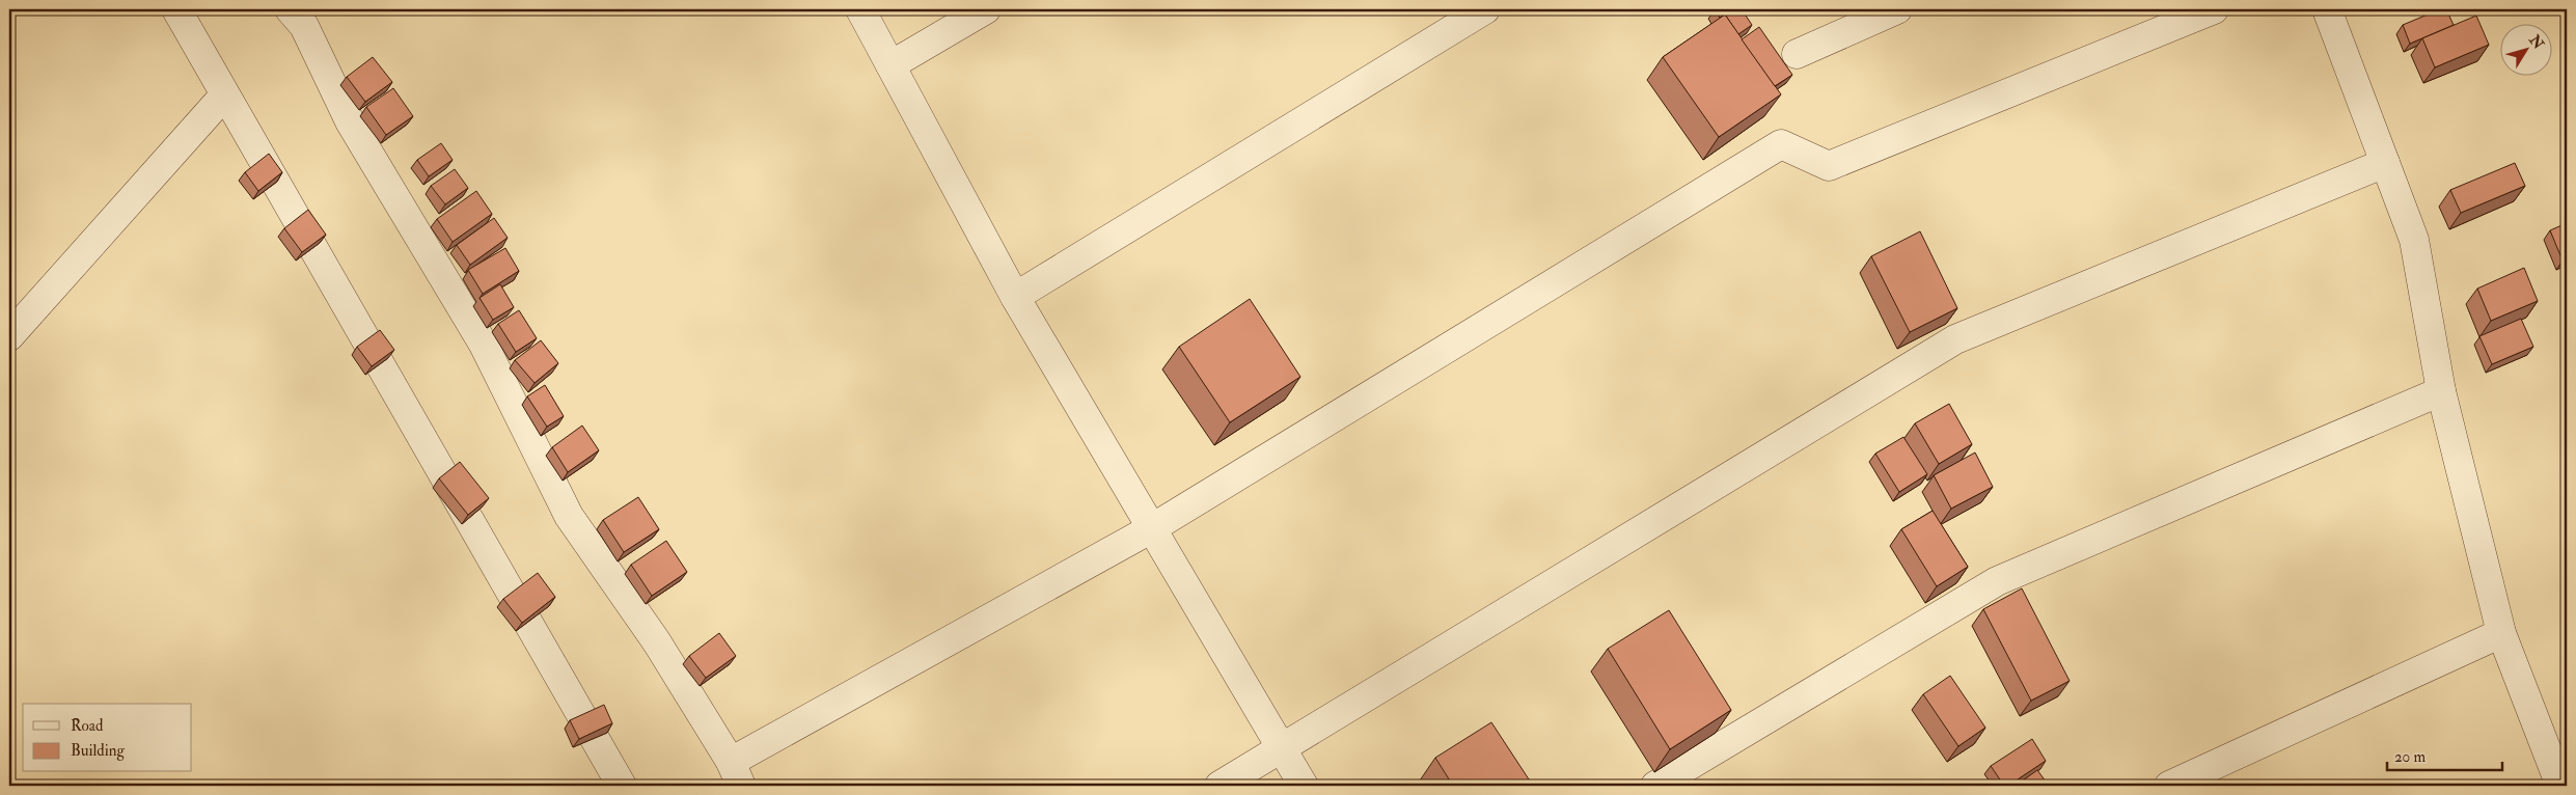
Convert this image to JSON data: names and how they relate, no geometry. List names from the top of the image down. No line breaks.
{"legend":["Road","Building"],"scale_bar":"20 m","north":"top right"}
